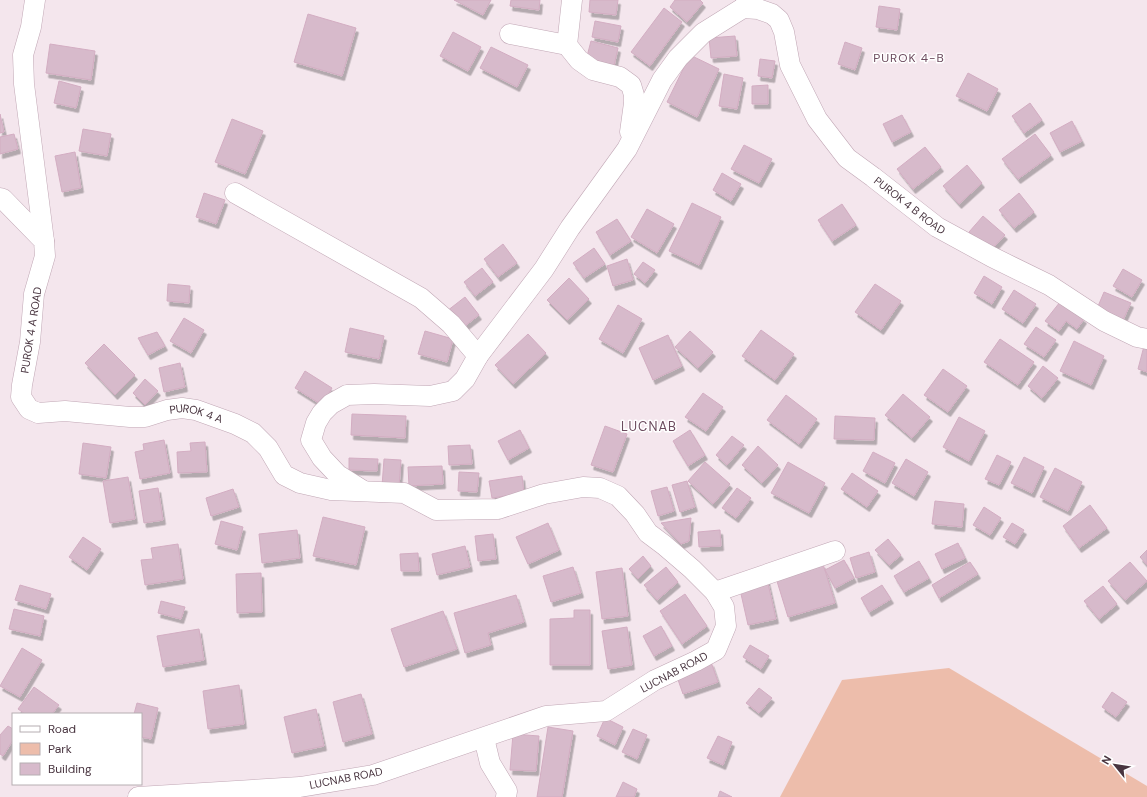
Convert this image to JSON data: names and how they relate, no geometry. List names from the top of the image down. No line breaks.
{"streets":{"street":["PUROK 4 B ROAD","PUROK 4 A ROAD","PUROK 4 A","LUCNAB ROAD"]},"crossings":[["PUROK 4 A ROAD","PUROK 4 A"],["PUROK 4 A","LUCNAB ROAD"]],"districts":["PUROK 4-B","LUCNAB"],"legend":["Road","Park","Building"],"north":"top left"}
